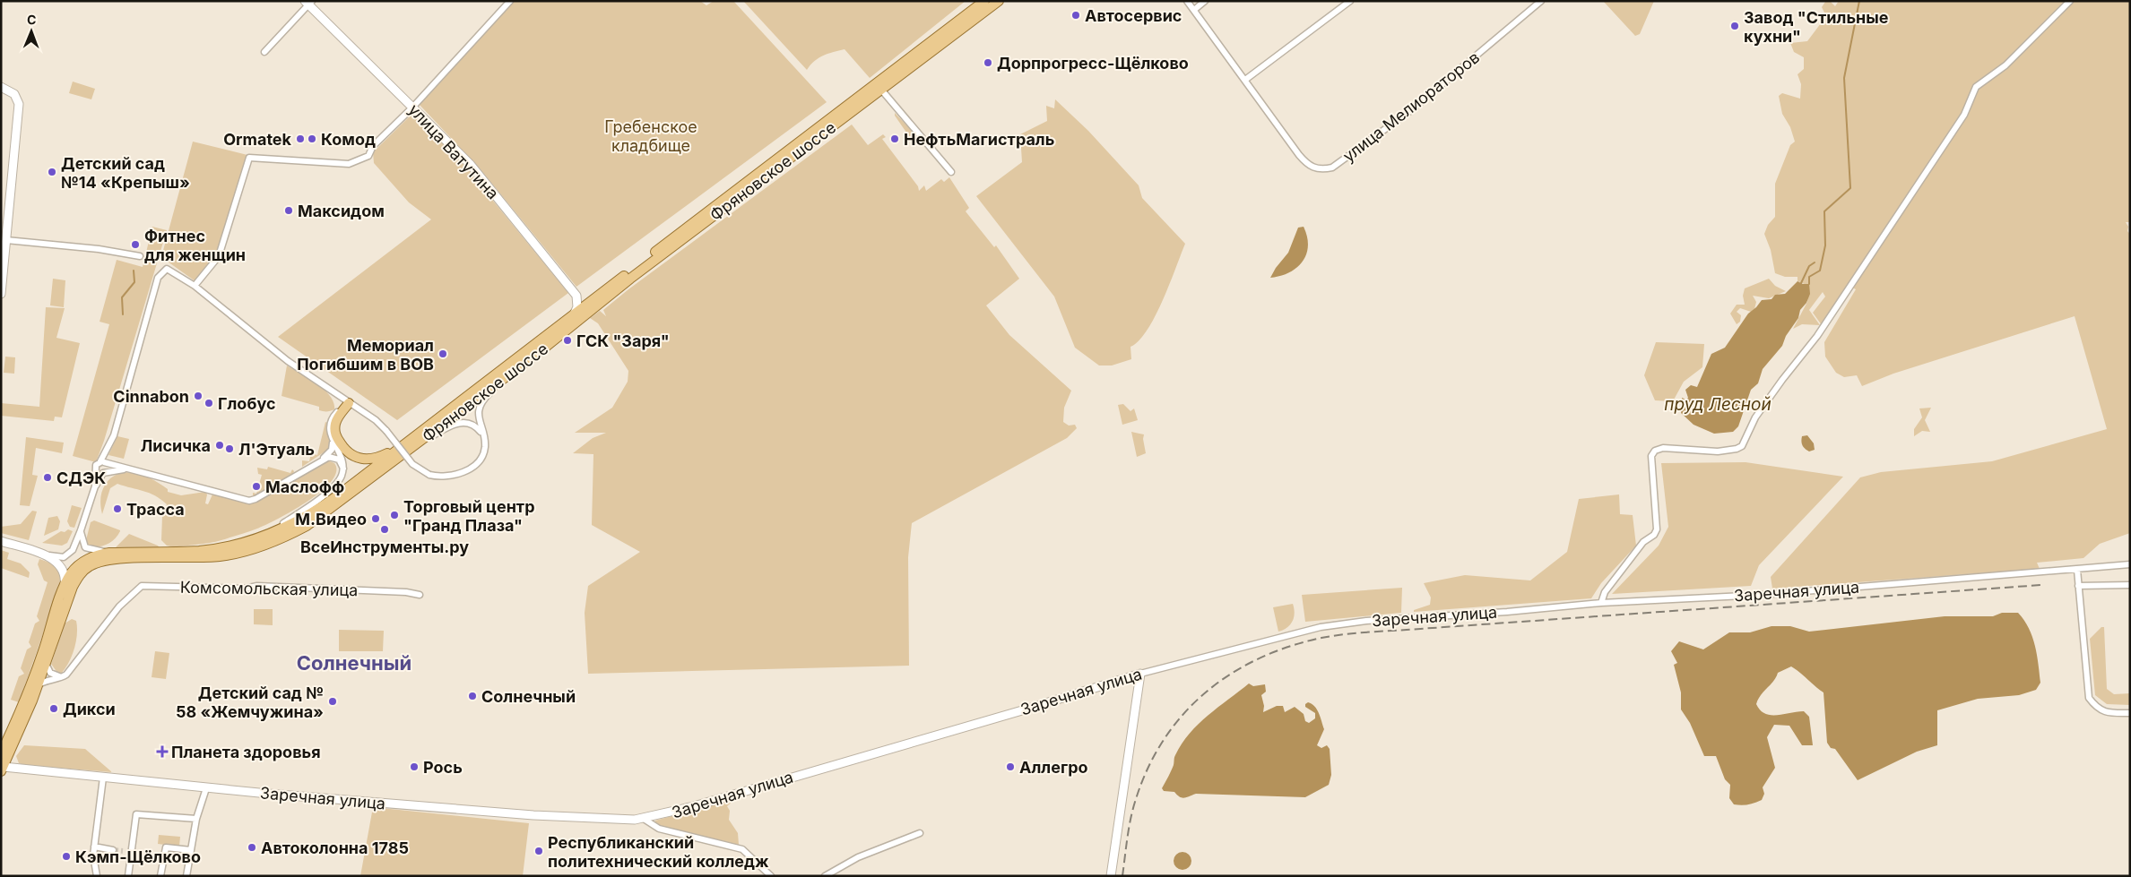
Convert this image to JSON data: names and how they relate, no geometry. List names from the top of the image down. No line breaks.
{"streets":{"main road":["Фряновское шоссе"],"street":["улица Мелиораторов","улица Ватутина","Комсомольская улица","Заречная улица"]},"districts":["Солнечный"],"water":["пруд Лесной"],"parks":["Гребенское кладбище"],"places":{"other":["Автосервис","Завод \"Стильные кухни\"","Дорпрогресс-Щёлково","Ormatek","Комод","НефтьМагистраль","Детский сад №14 «Крепыш»","Максидом","Фитнес для женщин","ГСК \"Заря\"","Мемориал Погибшим в ВОВ","Cinnabon","Глобус","Лисичка","Л'Этуаль","СДЭК","Маслофф","Трасса","Торговый центр \"Гранд Плаза\"","М.Видео","ВсеИнструменты.ру","Солнечный","Детский сад № 58 «Жемчужина»","Дикси","Рось","Аллегро","Автоколонна 1785","Республиканский политехнический колледж","Кэмп-Щёлково"],"health":["Планета здоровья"]},"north":"top"}
